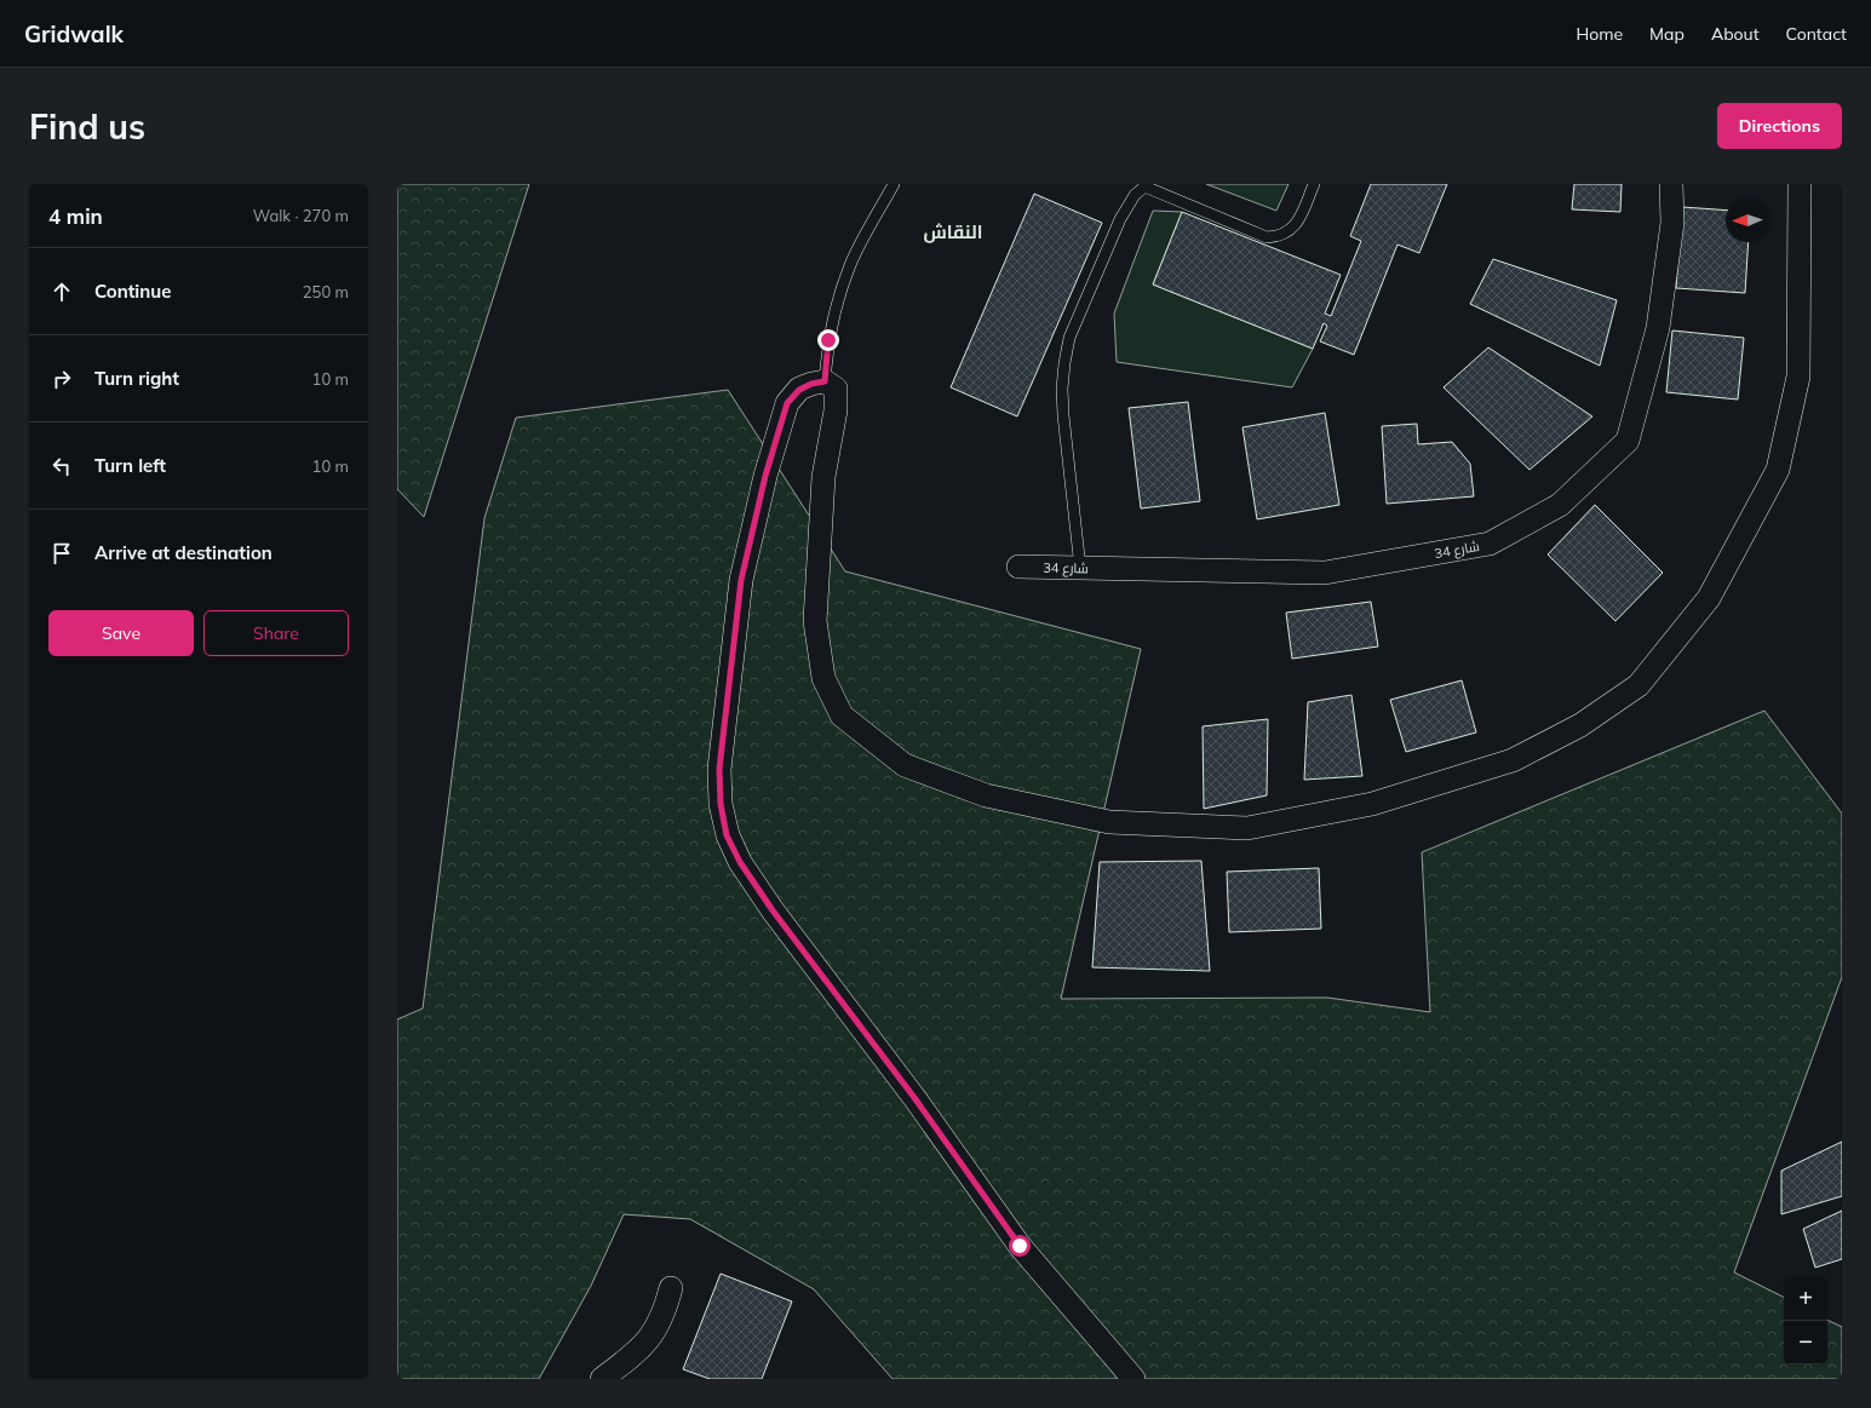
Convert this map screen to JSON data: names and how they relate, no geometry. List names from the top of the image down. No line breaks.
{"streets":{"street":["شارع 34"]},"districts":["النقاش"],"north":"left","page":{"header":"Gridwalk","nav":["Home","Map","About","Contact"],"buttons":["Directions",["Save","Share"]],"title":"Find us","heading":["4 min","Walk · 270 m"],"list":[["Continue","250 m"],["Turn right","10 m"],["Turn left","10 m"],"Arrive at destination"],"map_buttons":["+","−"]}}
